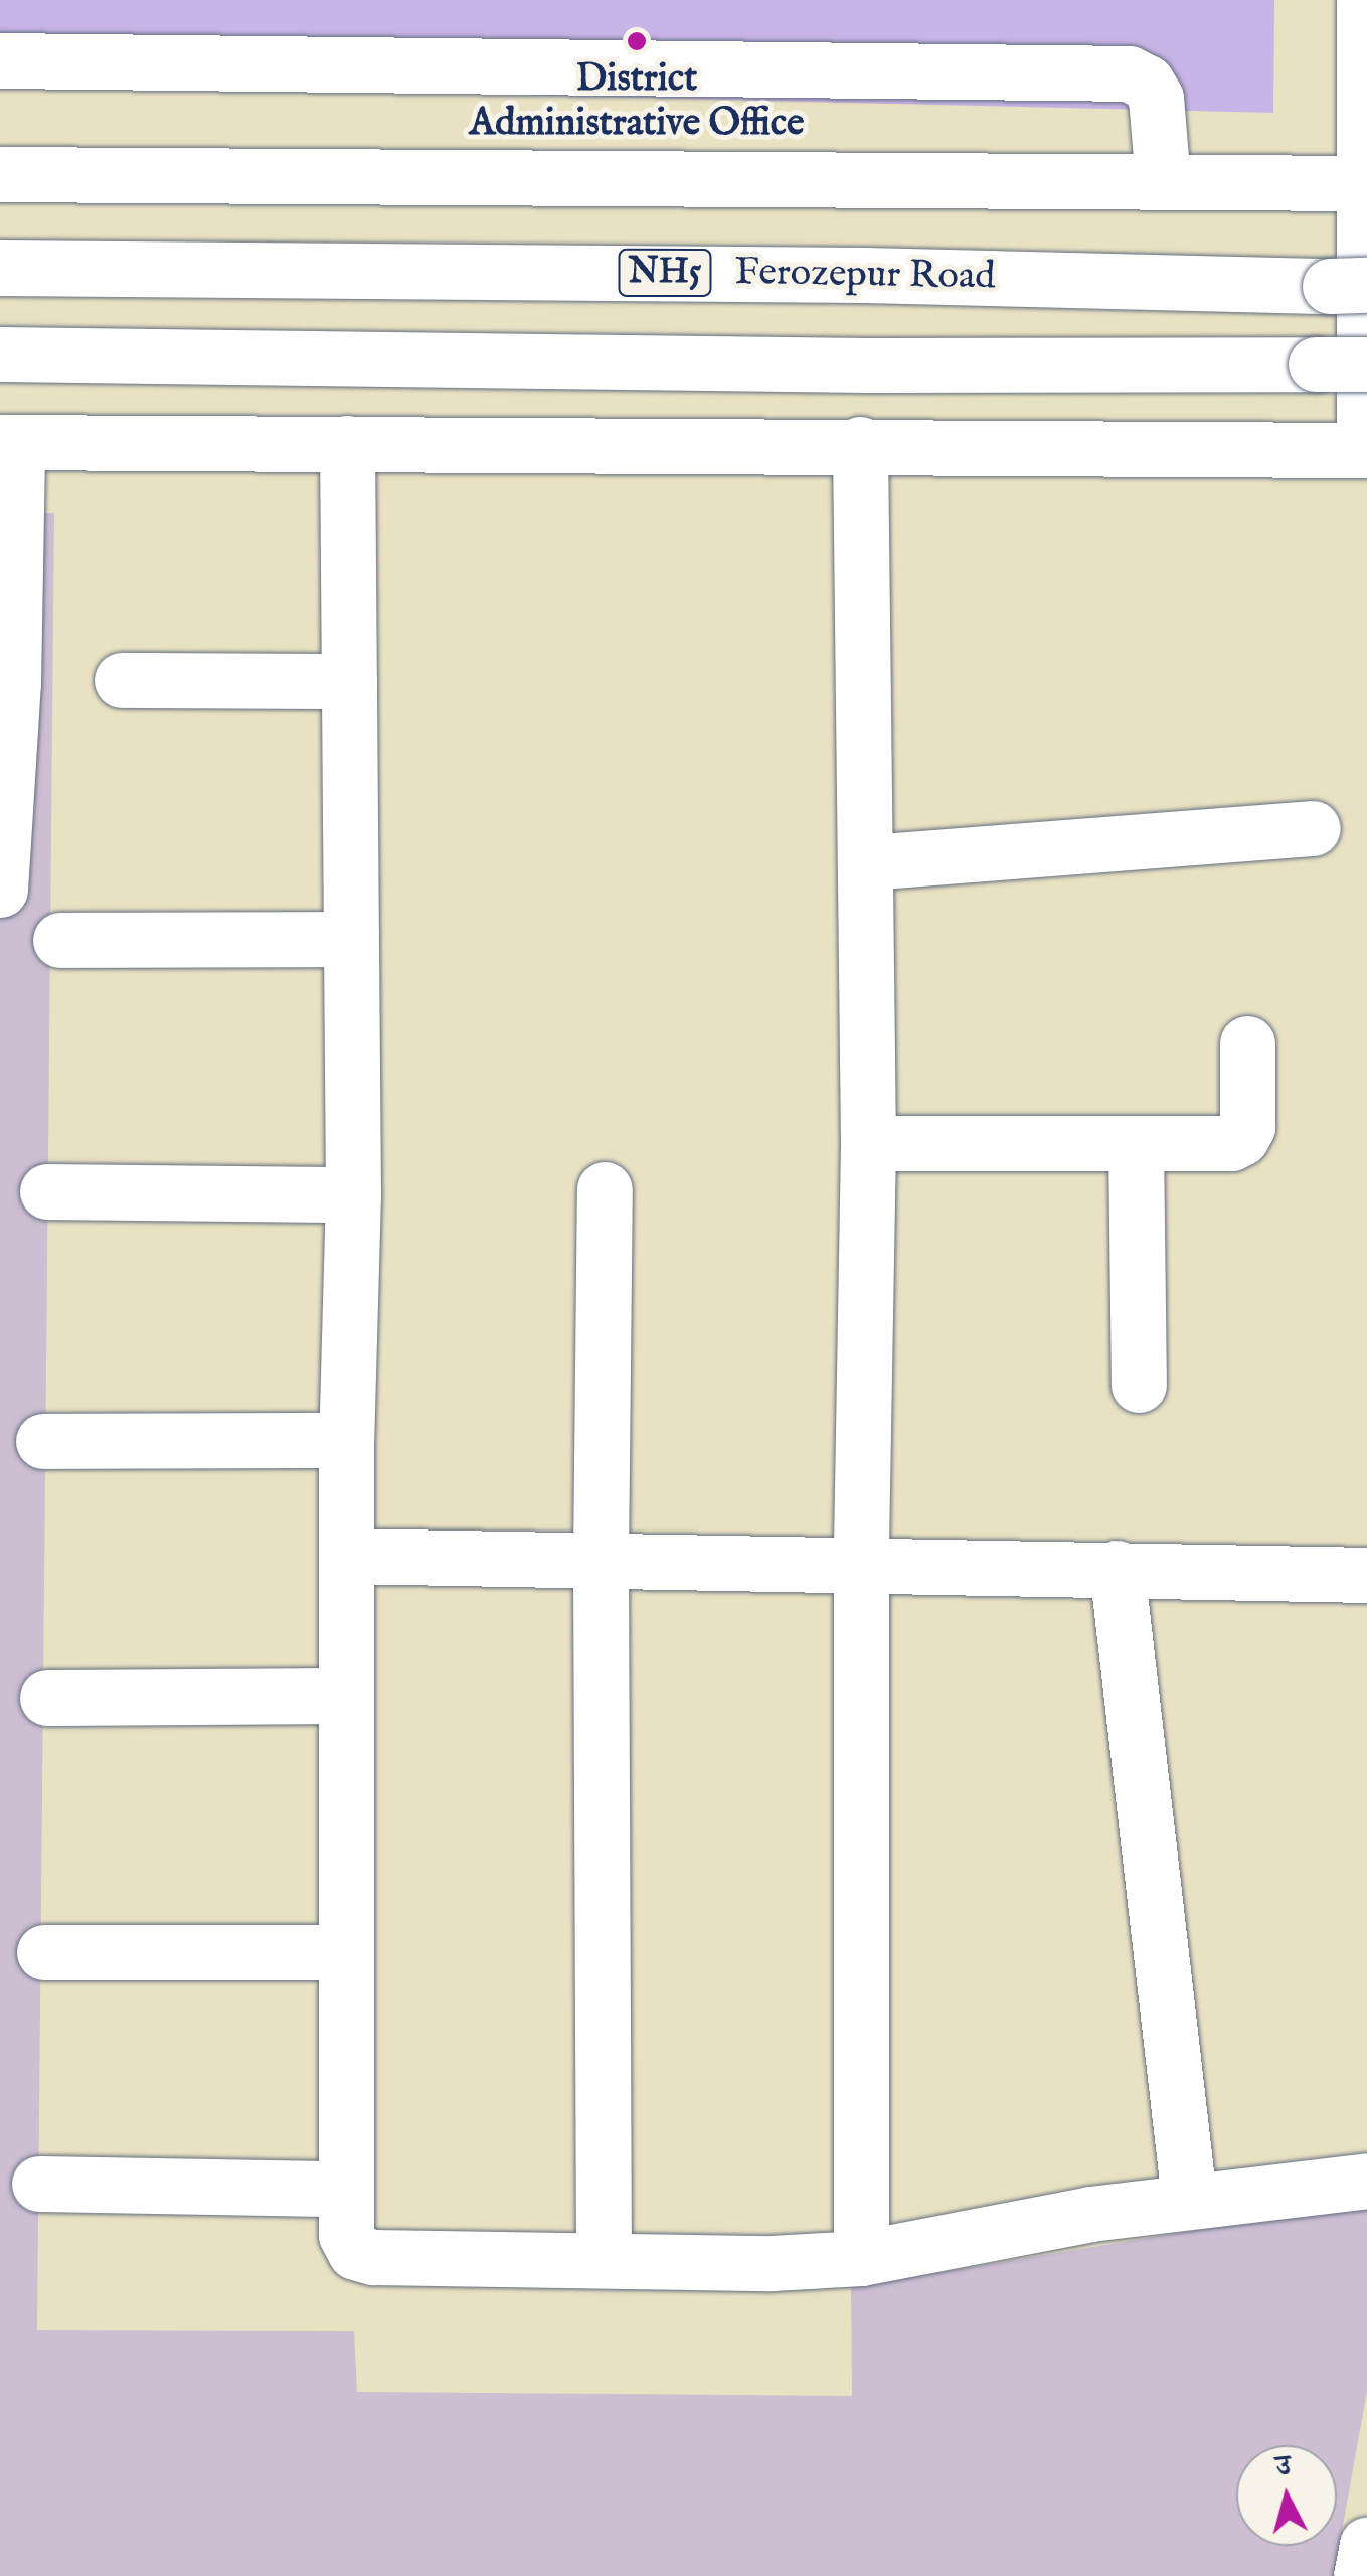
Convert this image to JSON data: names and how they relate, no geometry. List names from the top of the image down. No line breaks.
{"streets":{"main road":["NH5","Ferozepur Road"]},"places":["District Administrative Office"],"north":"top"}
